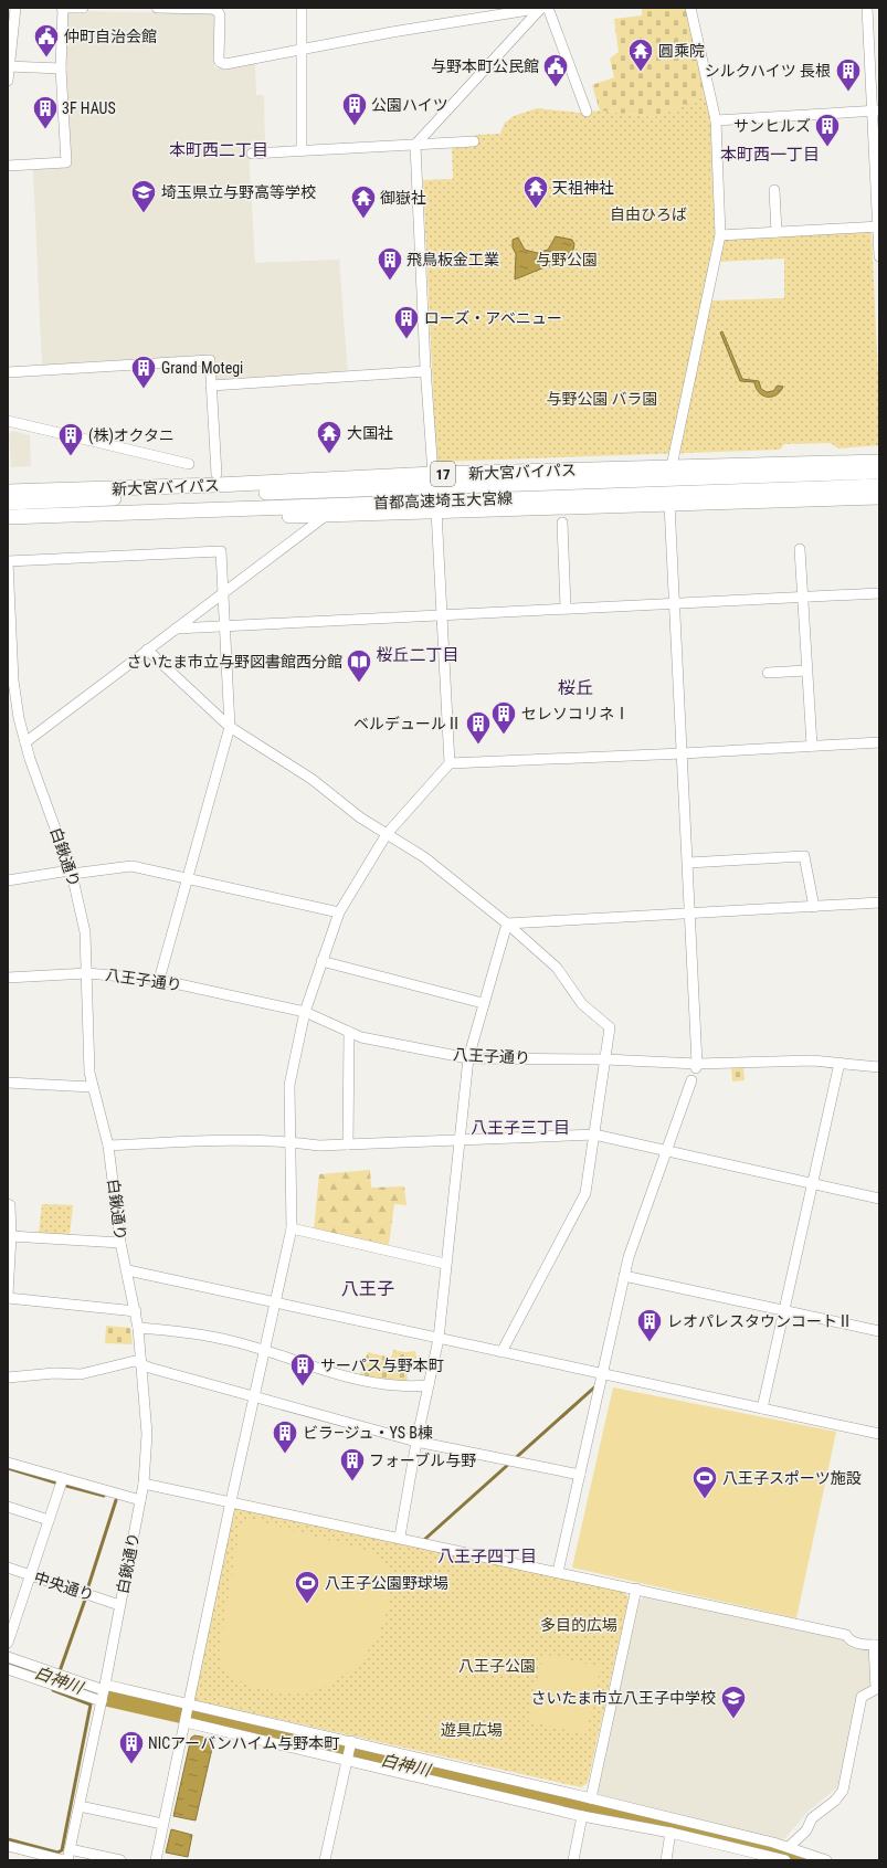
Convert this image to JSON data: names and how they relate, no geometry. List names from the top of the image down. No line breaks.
{"streets":{"highway":["新大宮バイパス","17","首都高速埼玉大宮線"],"street":["白鍬通り","八王子通り","中央通り"]},"crossings":[["白鍬通り","八王子通り"],["白鍬通り","中央通り"]],"districts":["本町西二丁目","本町西一丁目","桜丘二丁目","桜丘","八王子三丁目","八王子","八王子四丁目"],"water":["白神川"],"parks":["自由ひろば","与野公園","与野公園 バラ園","多目的広場","八王子公園","遊具広場"],"places":{"public building":["仲町自治会館","与野本町公民館"],"temple":["圓乘院","天祖神社","御嶽社","大国社"],"building":["シルクハイツ 長根","公園ハイツ","3F HAUS","サンヒルズ","飛鳥板金工業","ローズ・アベニュー","Grand Motegi","(株)オクタニ","セレソコリネⅠ","ベルデュールⅡ","レオパレスタウンコートⅡ","サーパス与野本町","ビラ―ジュ・YS B棟","フォーブル与野","NICアーバンハイム与野本町"],"school or university":["埼玉県立与野高等学校","さいたま市立八王子中学校"],"library":["さいたま市立与野図書館西分館"],"sports":["八王子スポーツ施設","八王子公園野球場"]}}
